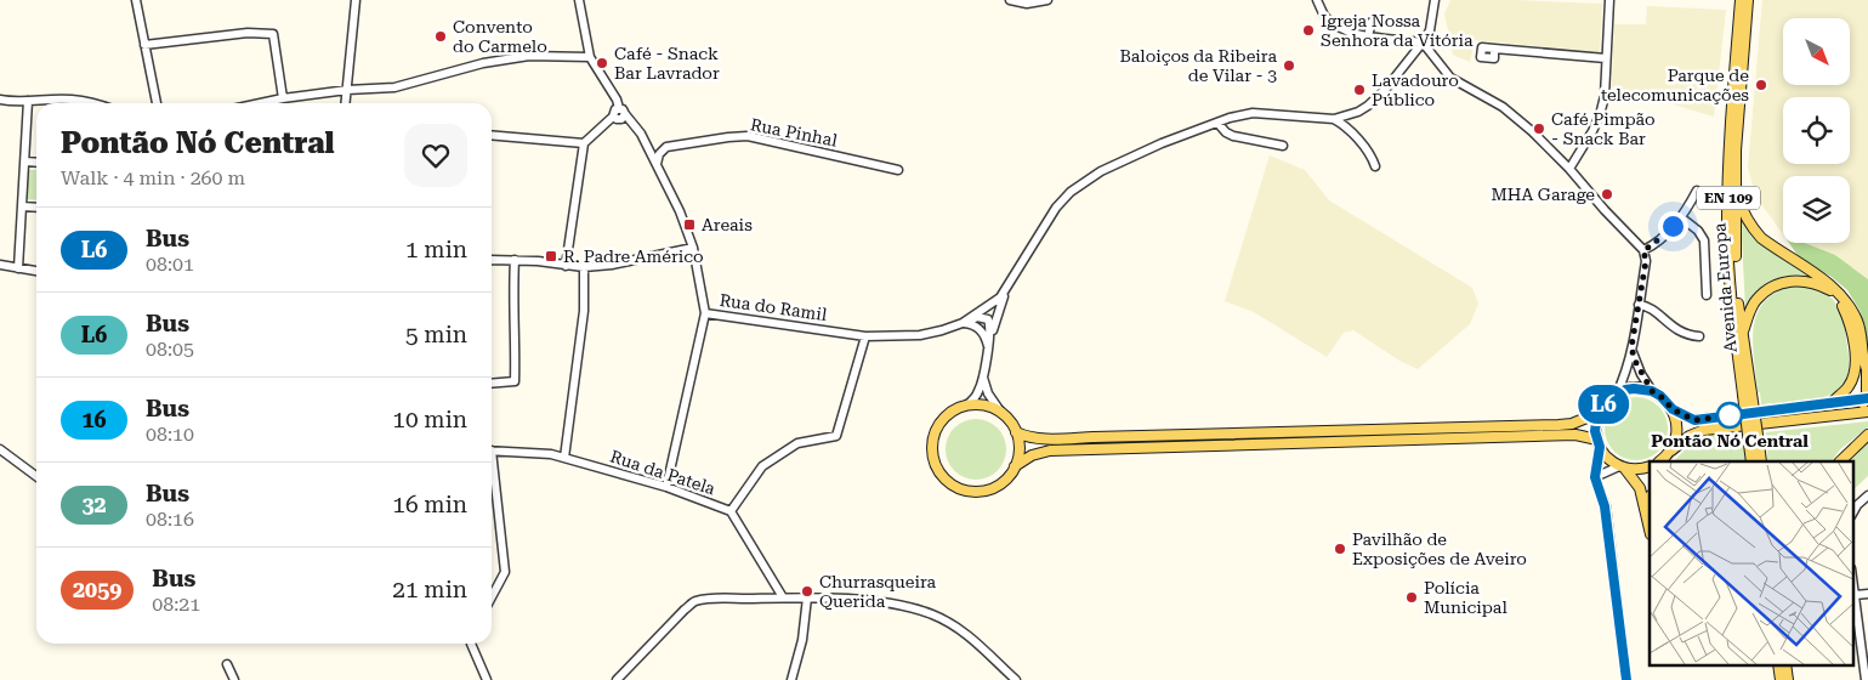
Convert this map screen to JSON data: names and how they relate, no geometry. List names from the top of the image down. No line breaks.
{"streets":{"main road":["EN 109","Avenida Europa"],"street":["Rua Pinhal","Rua do Ramil","Rua da Patela"]},"crossings":[["Rua Pinhal","Rua do Ramil"]],"places":{"other":["Igreja Nossa Senhora da Vitória","Convento do Carmelo","Café - Snack Bar Lavrador","Baloiços da Ribeira de Vilar - 3","Parque de telecomunicações","Lavadouro Público","Café Pimpão - Snack Bar","MHA Garage","Pontão Nó Central","Pavilhão de Exposições de Aveiro","Churrasqueira Querida","Polícia Municipal"],"transit":["Areais","R. Padre Américo"]},"lines":["bus line L6"],"north":"bottom right","page":{"on_map":"L6","heading":["Pontão Nó Central","Walk · 4 min · 260 m"],"list":[{"mark":"L6","name":"Bus","note":"08:01","value":"1 min"},{"mark":"L6","name":"Bus","note":"08:05","value":"5 min"},{"mark":"16","name":"Bus","note":"08:10","value":"10 min"},{"mark":"32","name":"Bus","note":"08:16","value":"16 min"},{"mark":"2059","name":"Bus","note":"08:21","value":"21 min"}]}}
